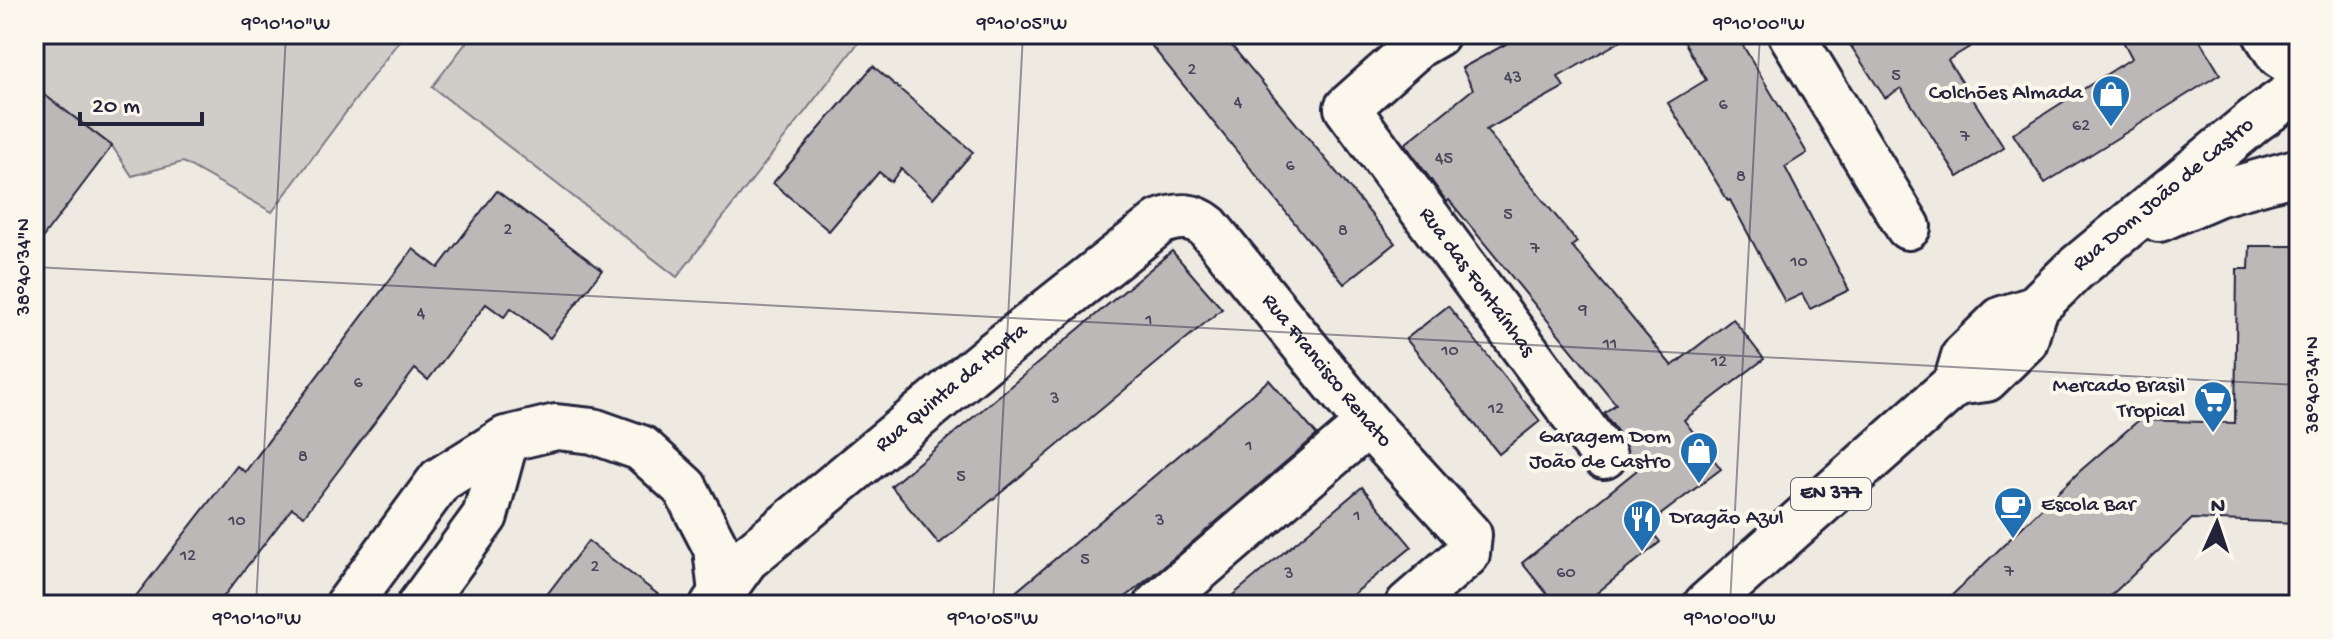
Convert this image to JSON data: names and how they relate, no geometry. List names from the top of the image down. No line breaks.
{"streets":{"street":["Rua Dom João de Castro","Rua das Fontaínhas","Rua Francisco Renato","Rua Quinta da Horta","EN 377"]},"crossings":[["Rua Dom João de Castro","EN 377"],["Rua Francisco Renato","Rua Quinta da Horta"]],"places":{"shop":["Colchões Almada","Garagem Dom João de Castro"],"supermarket":["Mercado Brasil Tropical"],"cafe":["Escola Bar"],"restaurant":["Dragão Azul"]},"house_numbers":["2","5","43","4","6","62","7","45","6","8","5","2","8","7","10","9","4","1","11","10","12","6","3","12","1","8","5","1","10","3","12","5","2","7","60","3"],"scale_bar":"20 m","north":"top","coordinates":["9°10'10\"W","9°10'05\"W","9°10'00\"W","38°40'34\"N"]}
